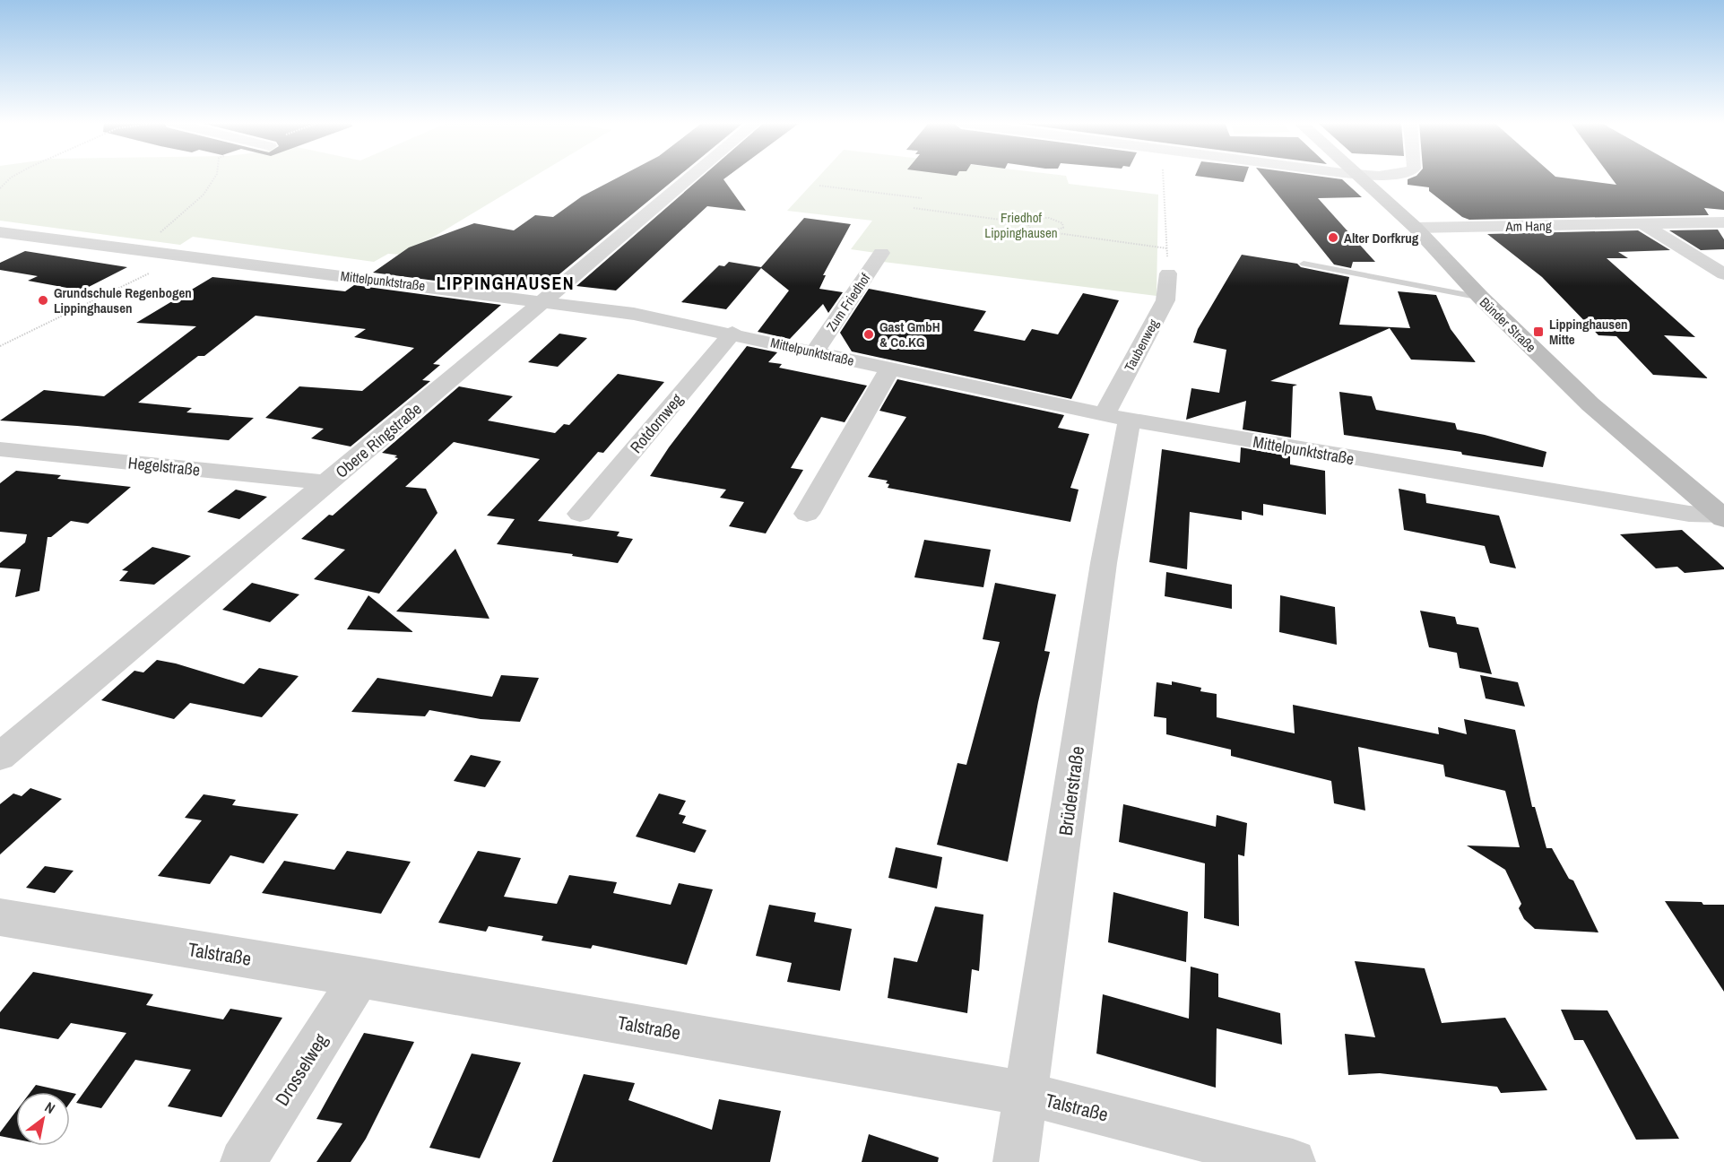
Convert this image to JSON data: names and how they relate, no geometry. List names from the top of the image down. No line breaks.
{"streets":{"main road":["Bünder Straße"],"street":["Am Hang","Mittelpunktstraße","Zum Friedhof","Taubenweg","Rotdornweg","Obere Ringstraße","Hegelstraße","Brüderstraße","Talstraße","Drosselweg"]},"crossings":[["Am Hang","Bünder Straße"],["Mittelpunktstraße","Zum Friedhof"],["Mittelpunktstraße","Bünder Straße"],["Mittelpunktstraße","Taubenweg"],["Mittelpunktstraße","Rotdornweg"],["Mittelpunktstraße","Obere Ringstraße"],["Mittelpunktstraße","Brüderstraße"],["Taubenweg","Brüderstraße"],["Obere Ringstraße","Hegelstraße"],["Brüderstraße","Talstraße"],["Talstraße","Drosselweg"]],"districts":["LIPPINGHAUSEN"],"parks":["Friedhof Lippinghausen"],"places":{"other":["Alter Dorfkrug","Grundschule Regenbogen Lippinghausen","Gast GmbH & Co.KG"],"transit":["Lippinghausen Mitte"]},"north":"top right"}
